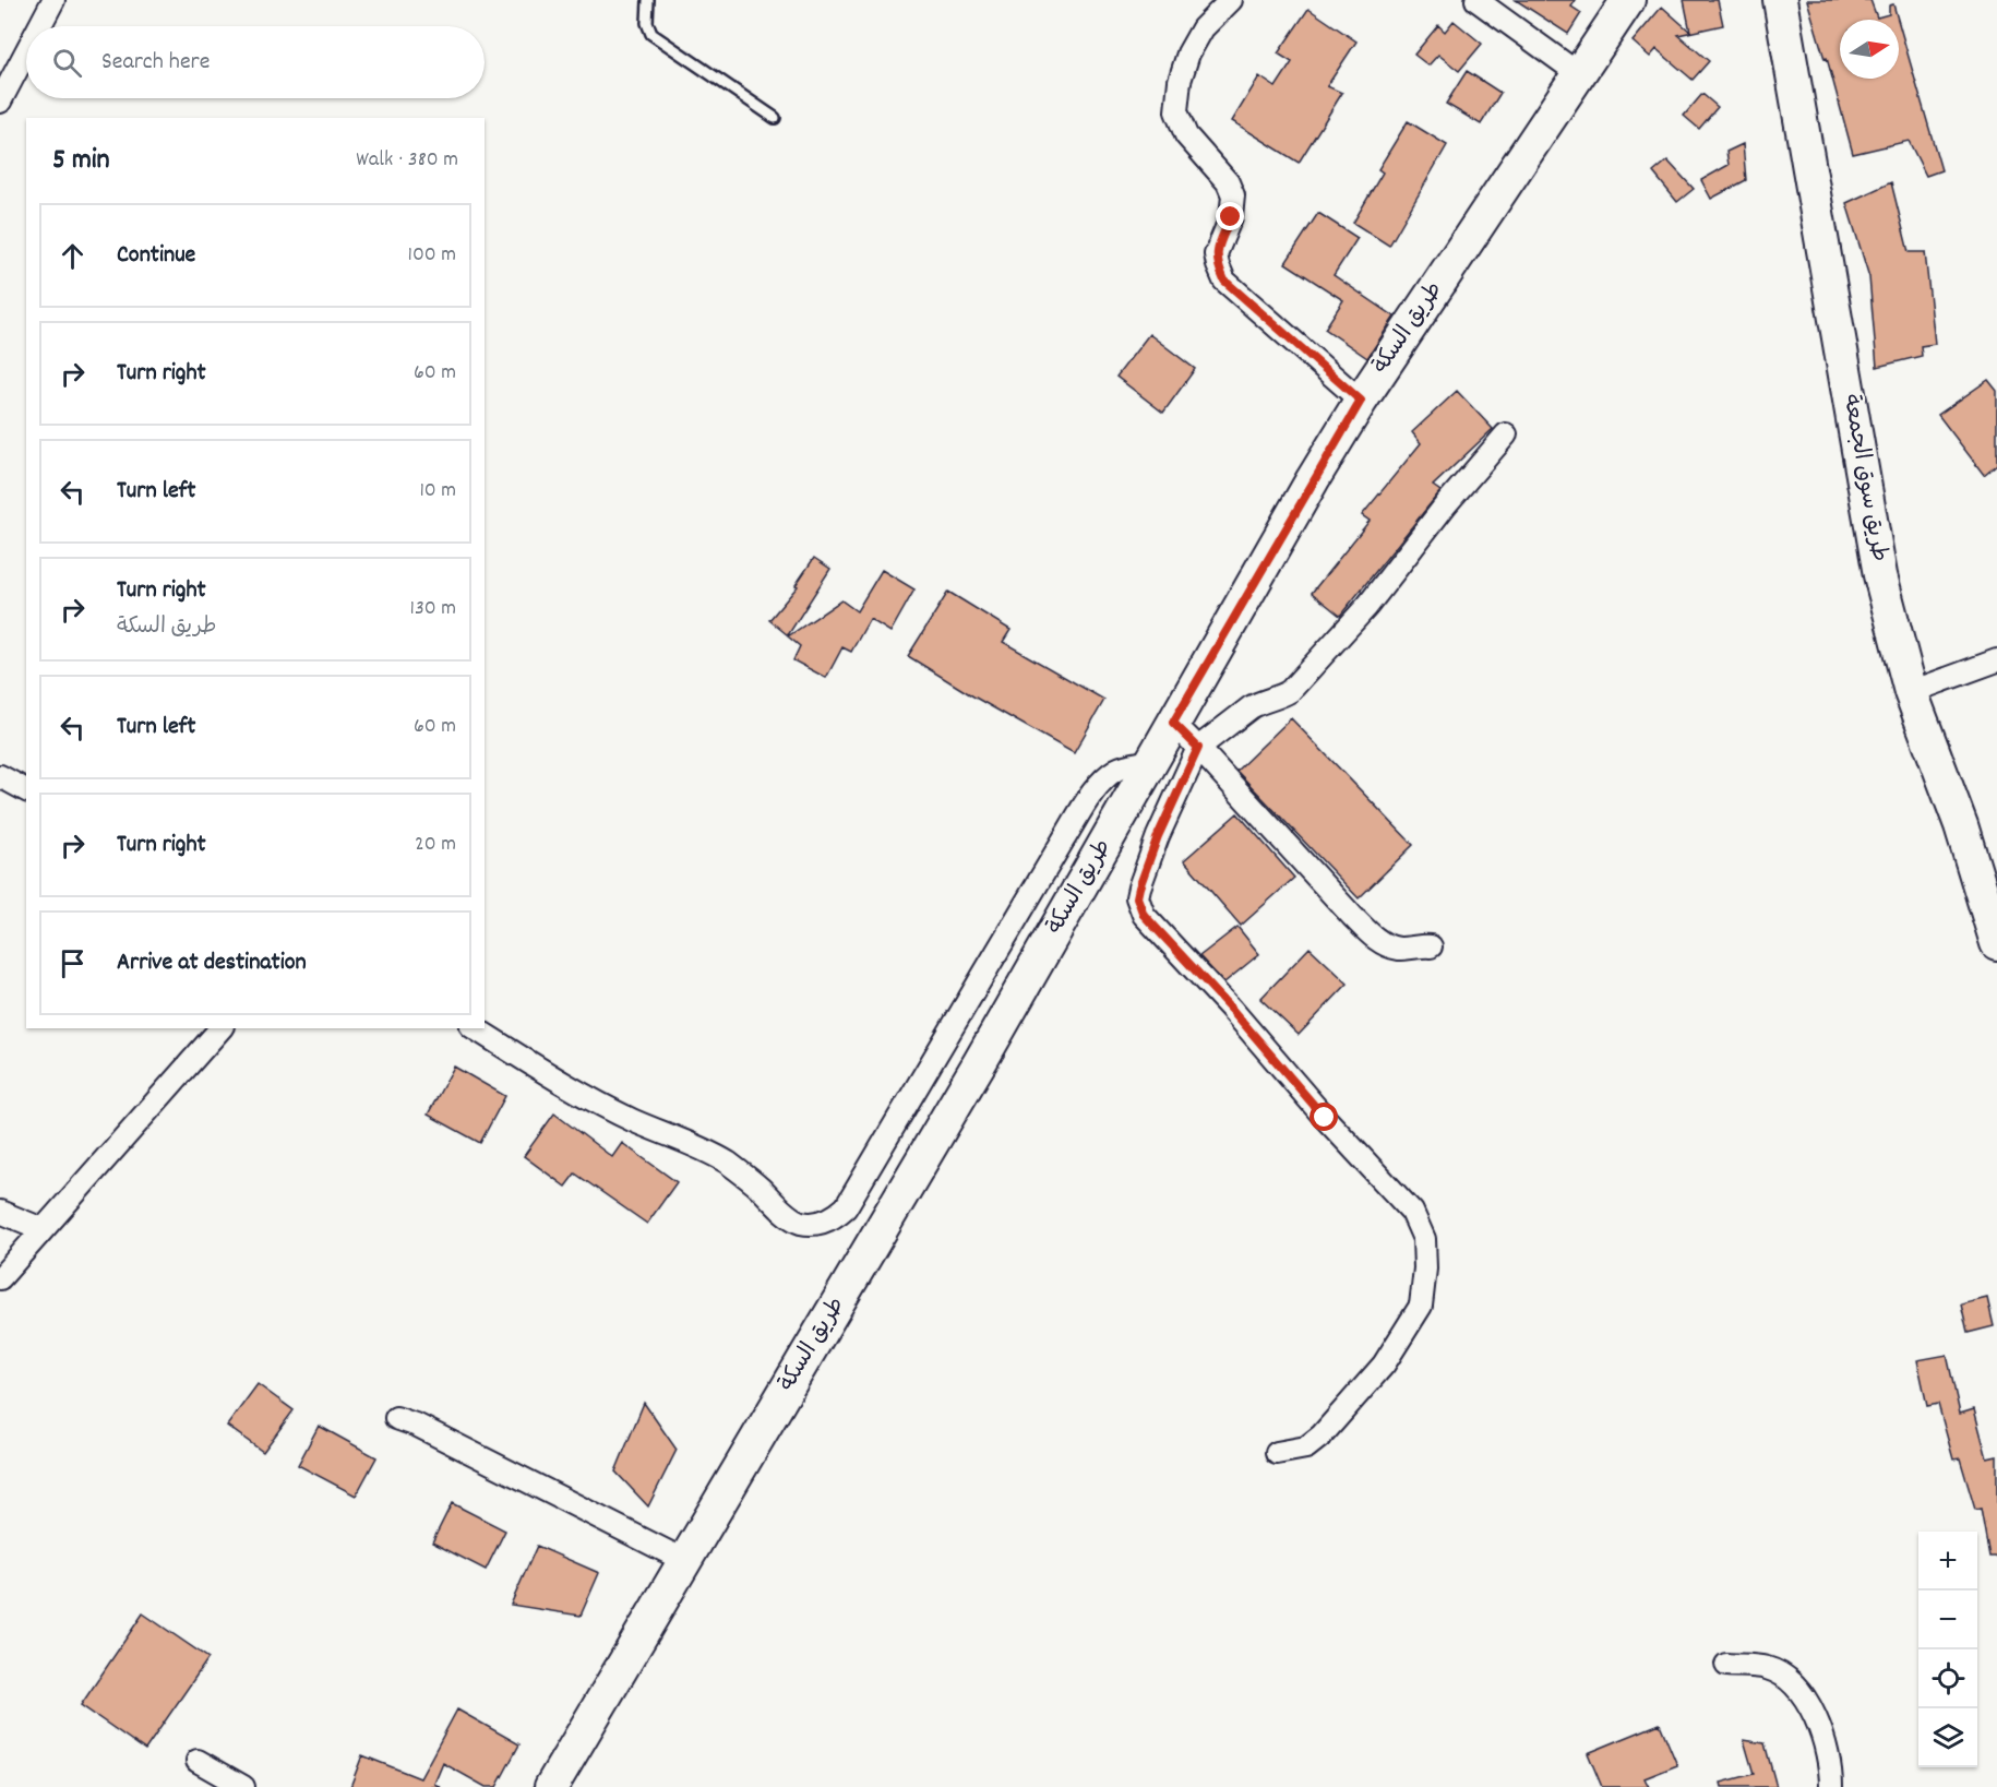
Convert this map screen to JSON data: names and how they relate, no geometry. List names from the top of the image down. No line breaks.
{"streets":{"main road":["طريق السكة","طريق سوق الجمعة"]},"north":"right","page":{"search":"Search here","heading":["5 min","Walk · 380 m"],"list":[["Continue","100 m"],["Turn right","60 m"],["Turn left","10 m"],["Turn right","طريق السكة","130 m"],["Turn left","60 m"],["Turn right","20 m"],"Arrive at destination"],"map_buttons":["+","−"]}}
